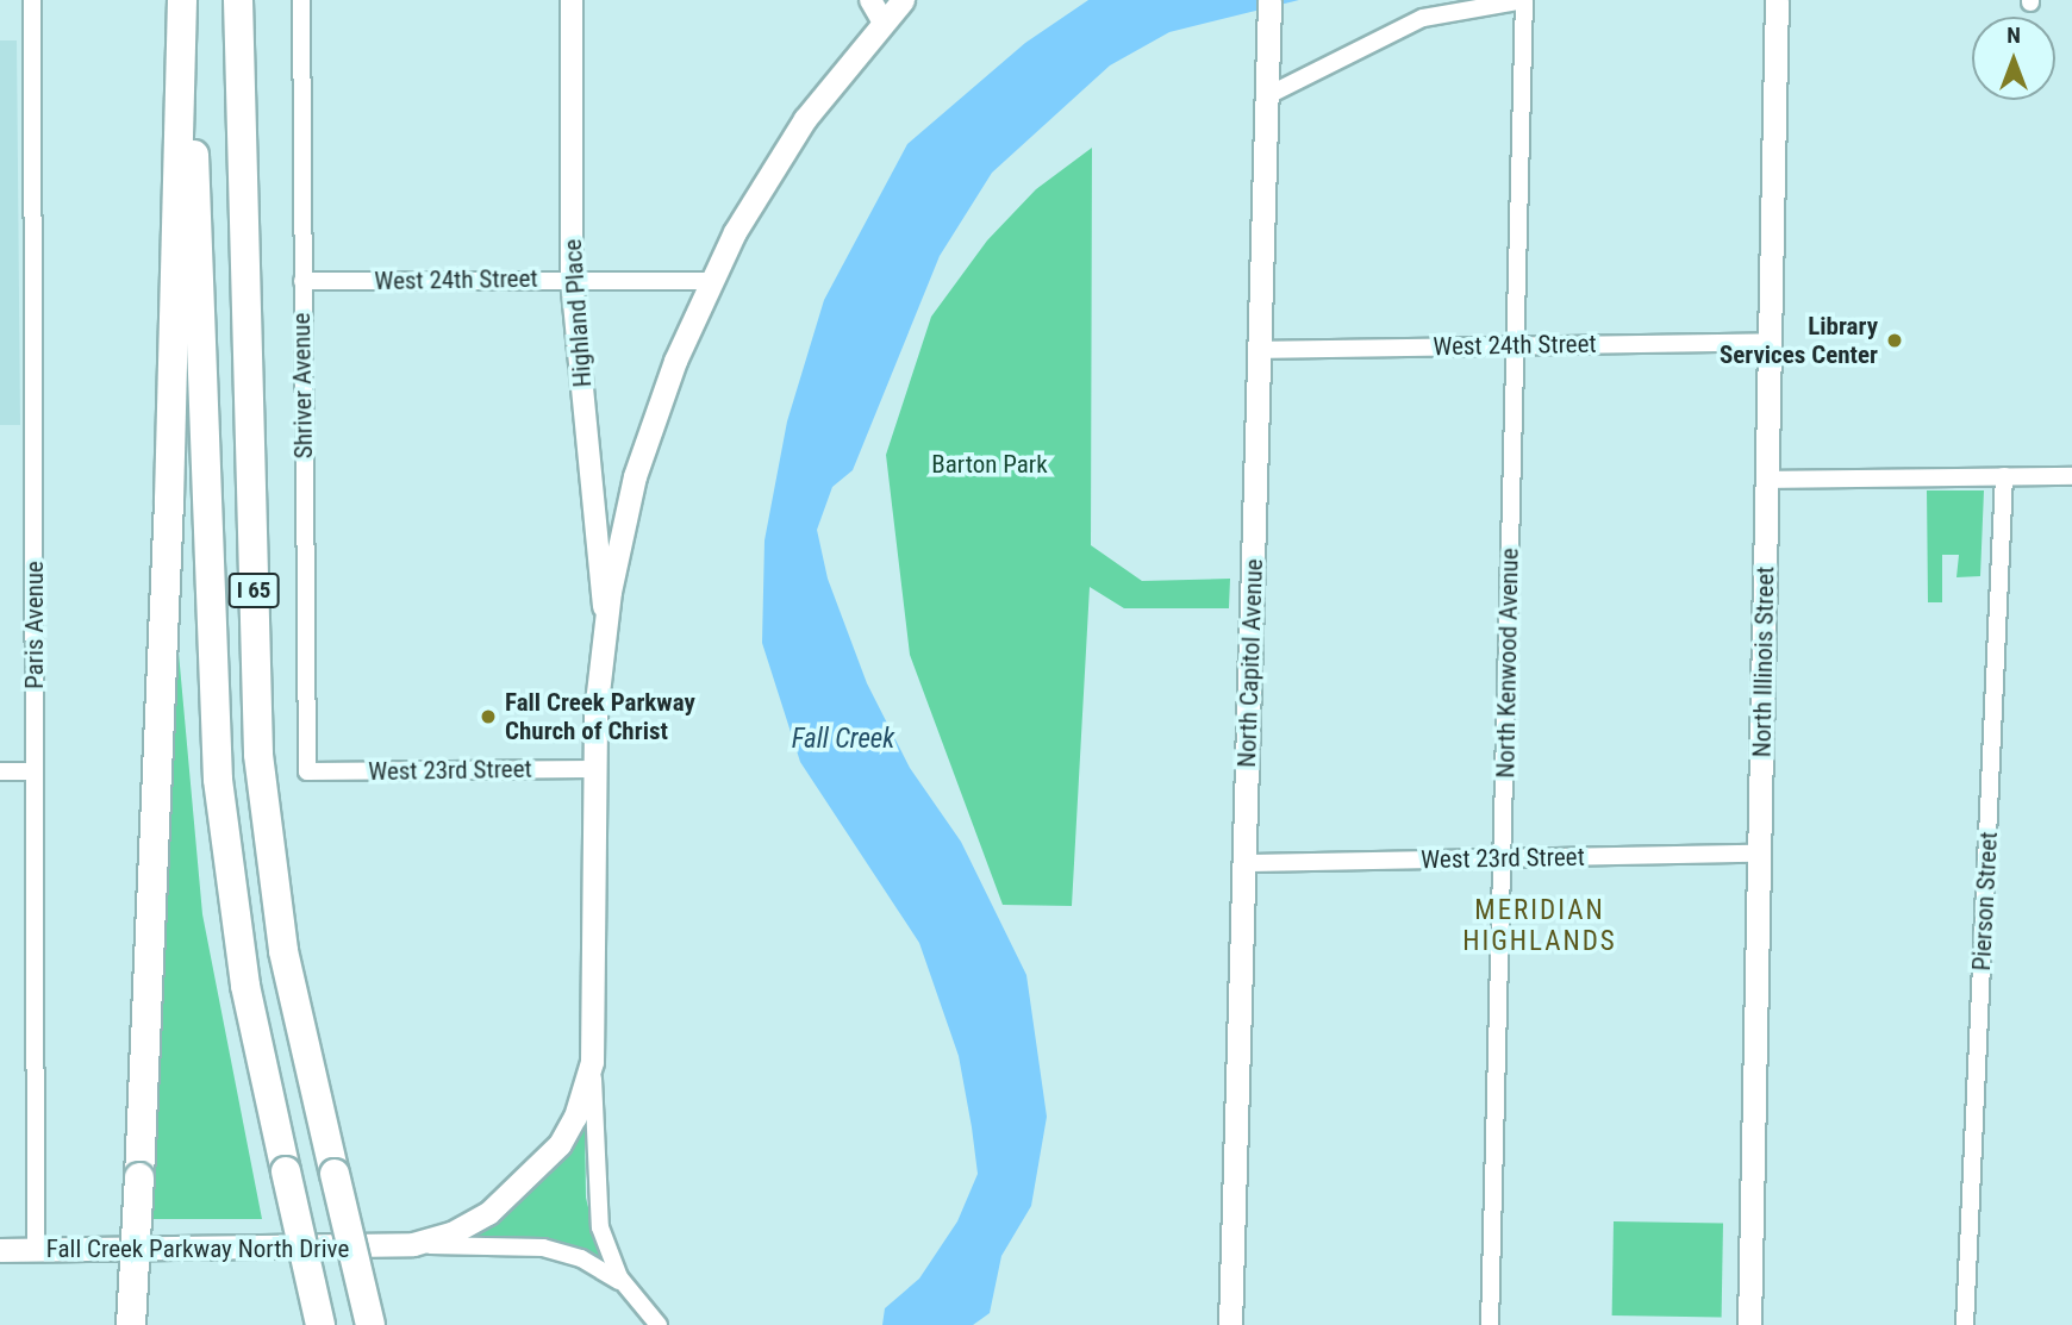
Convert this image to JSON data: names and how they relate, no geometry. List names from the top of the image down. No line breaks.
{"streets":{"highway":["I 65"],"main road":["North Illinois Street","North Capitol Avenue","Fall Creek Parkway North Drive"],"street":["West 24th Street","Highland Place","Shriver Avenue","Paris Avenue","North Kenwood Avenue","West 23rd Street","Pierson Street"]},"crossings":[["West 24th Street","Highland Place"],["West 24th Street","Shriver Avenue"],["West 24th Street","North Illinois Street"],["West 24th Street","North Capitol Avenue"],["West 24th Street","North Kenwood Avenue"],["West 24th Street","Fall Creek Parkway North Drive"],["Highland Place","Fall Creek Parkway North Drive"],["Shriver Avenue","West 23rd Street"],["Paris Avenue","Fall Creek Parkway North Drive"],["North Illinois Street","West 23rd Street"],["North Capitol Avenue","West 23rd Street"],["North Kenwood Avenue","West 23rd Street"],["West 23rd Street","Fall Creek Parkway North Drive"]],"districts":["MERIDIAN HIGHLANDS"],"water":["Fall Creek"],"parks":["Barton Park"],"places":["Library Services Center","Fall Creek Parkway Church of Christ"],"north":"top"}
